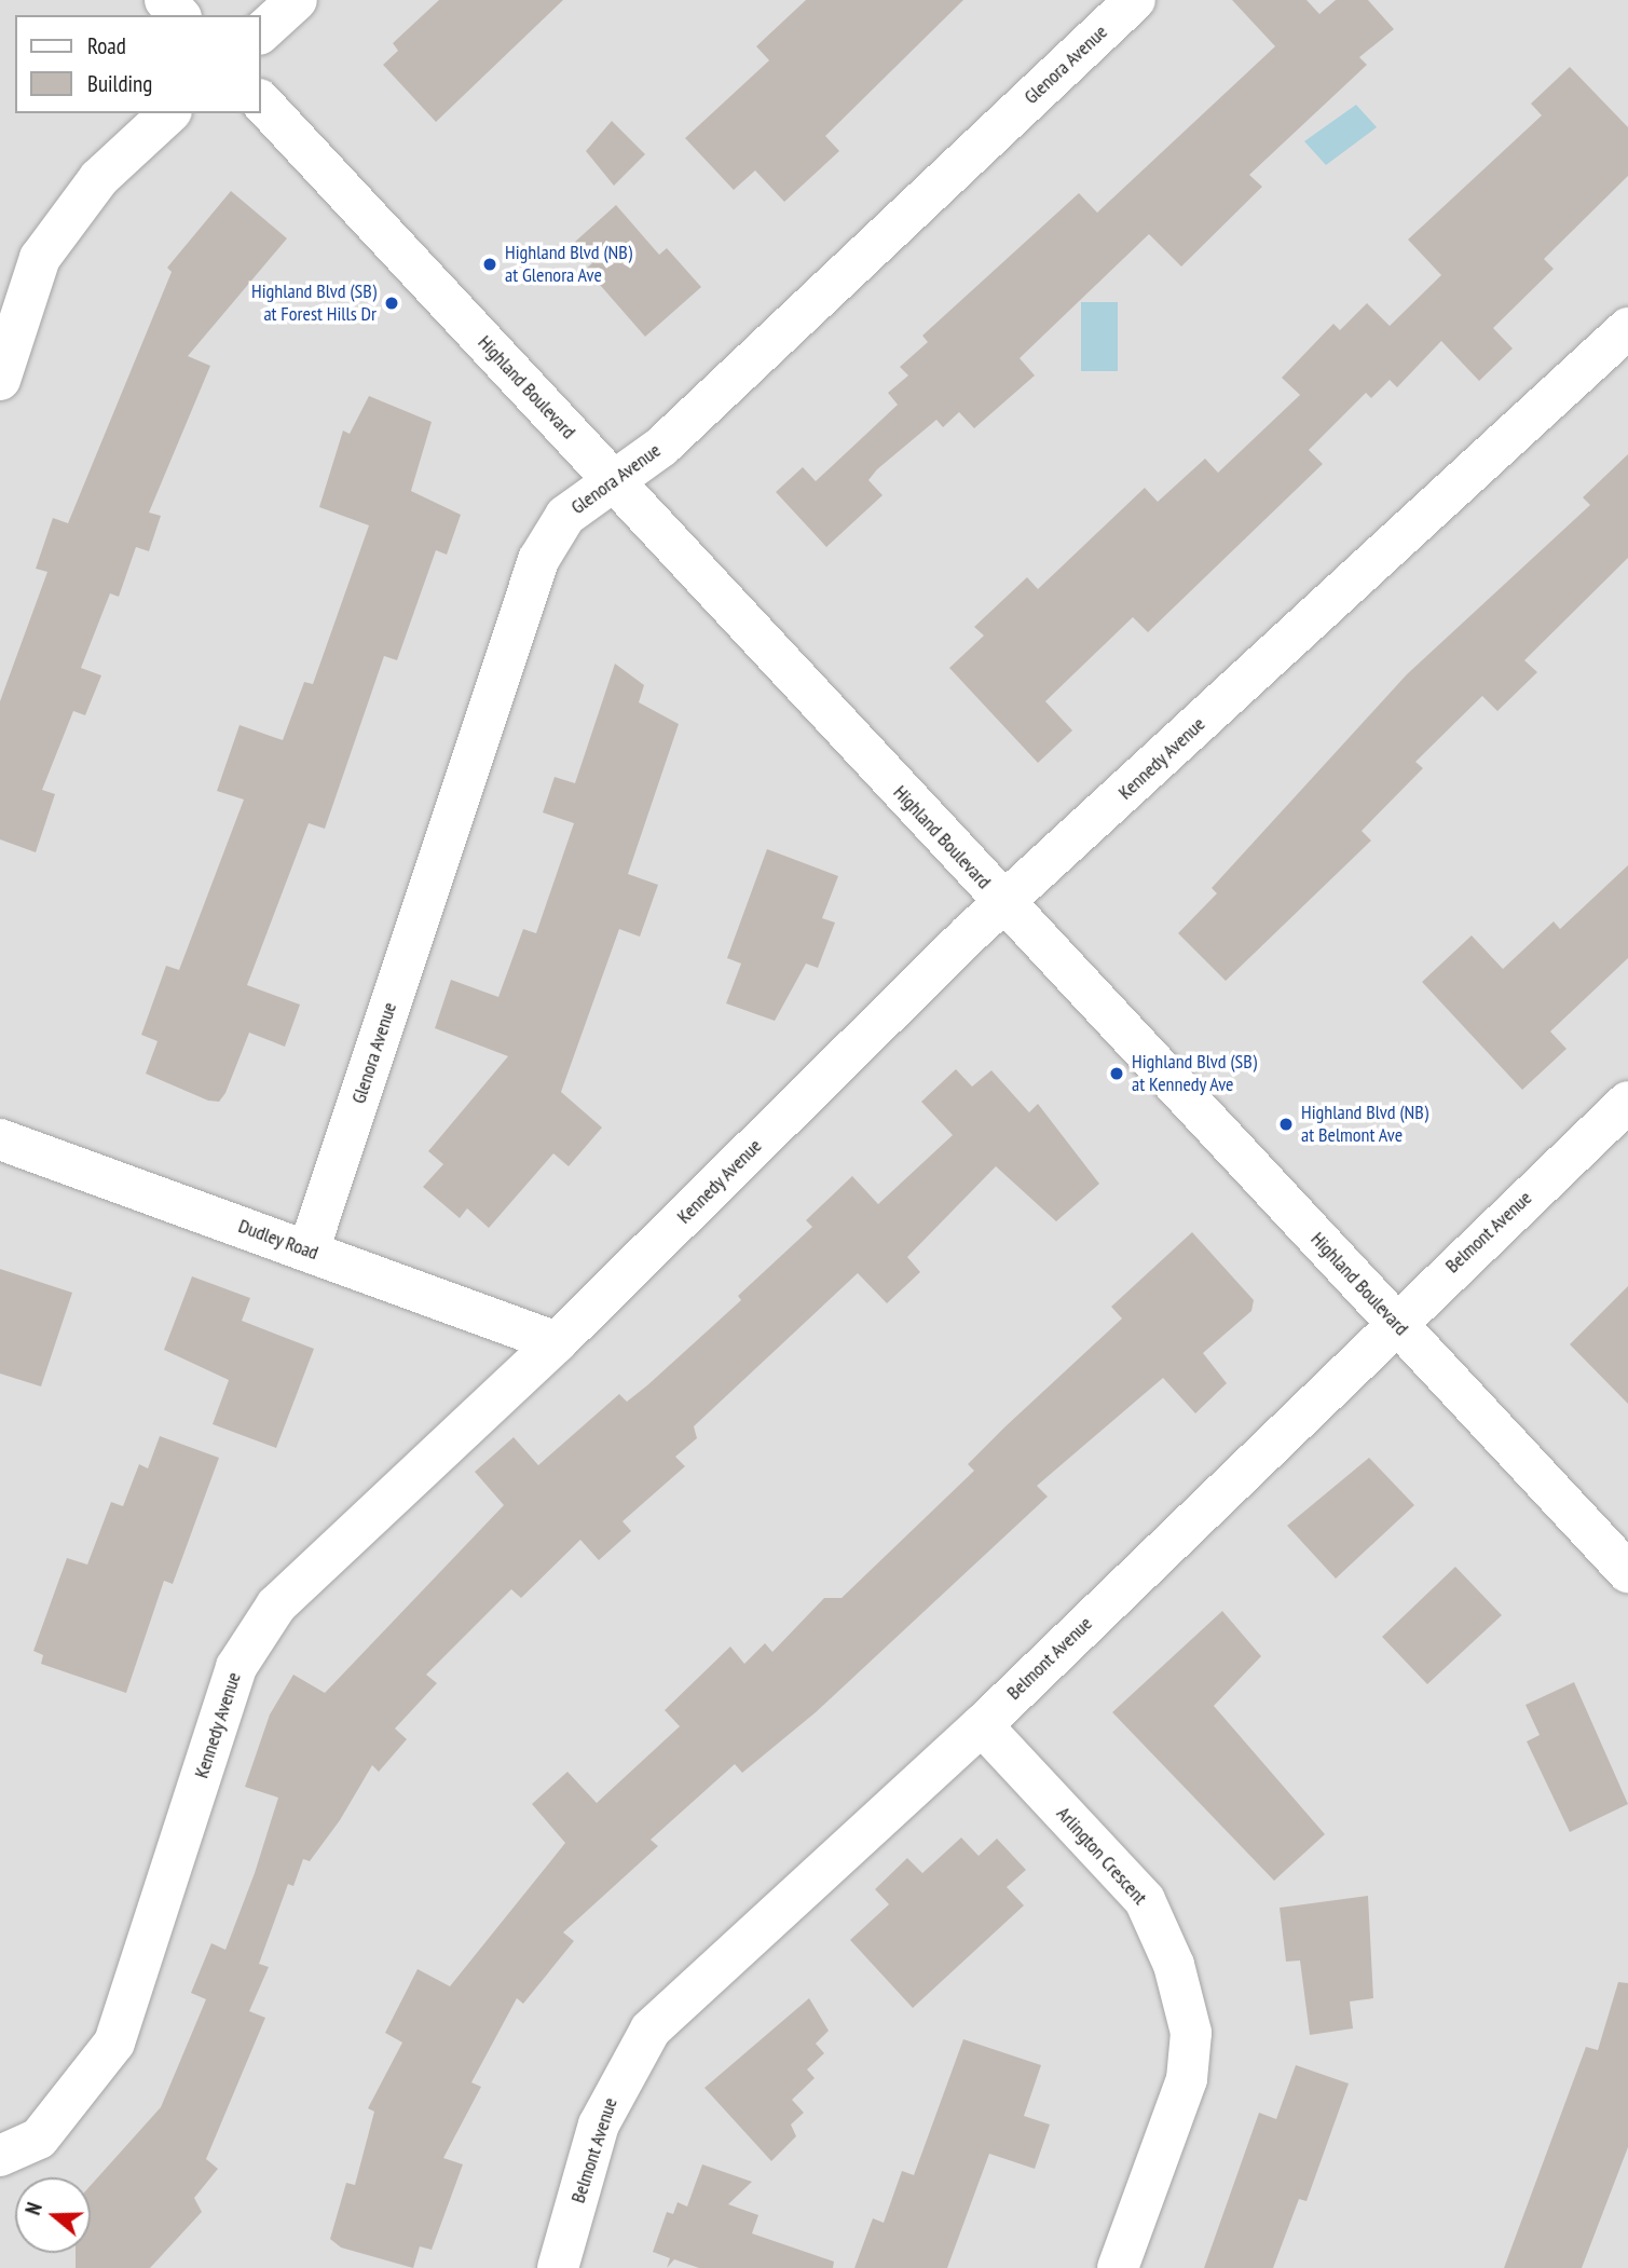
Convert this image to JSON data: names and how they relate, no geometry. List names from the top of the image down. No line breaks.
{"streets":{"street":["Glenora Avenue","Highland Boulevard","Kennedy Avenue","Belmont Avenue","Dudley Road","Arlington Crescent"]},"crossings":[["Glenora Avenue","Highland Boulevard"],["Glenora Avenue","Dudley Road"],["Highland Boulevard","Kennedy Avenue"],["Highland Boulevard","Belmont Avenue"],["Kennedy Avenue","Dudley Road"],["Belmont Avenue","Arlington Crescent"]],"places":["Highland Blvd (NB) at Glenora Ave","Highland Blvd (SB) at Forest Hills Dr","Highland Blvd (SB) at Kennedy Ave","Highland Blvd (NB) at Belmont Ave"],"legend":["Road","Building"],"north":"left"}
